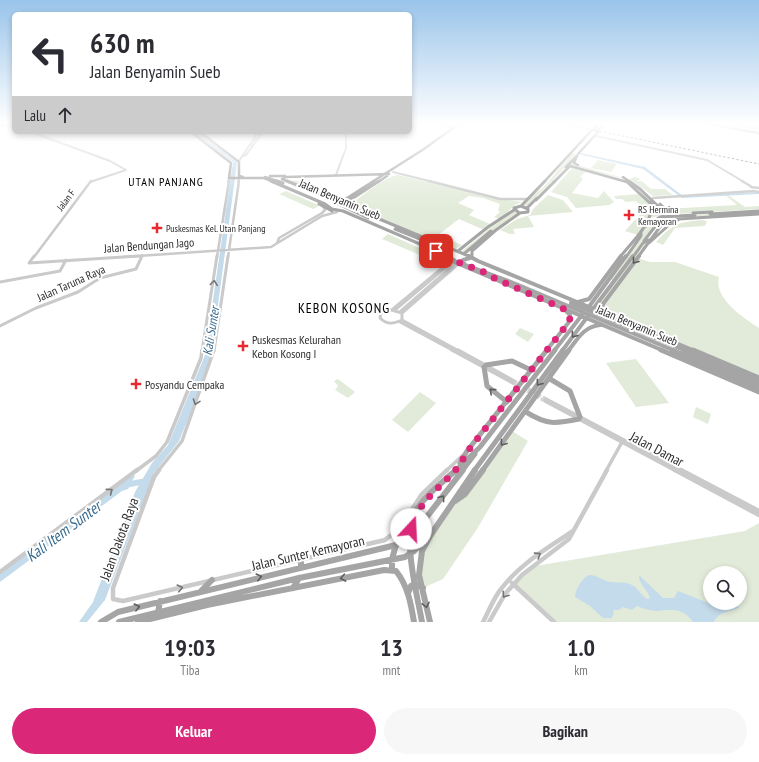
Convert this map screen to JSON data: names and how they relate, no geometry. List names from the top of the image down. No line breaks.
{"streets":{"main road":["Jalan Benyamin Sueb","Jalan Sunter Kemayoran"],"street":["Jalan F","Jalan Bendungan Jago","Jalan Taruna Raya","Jalan Damar","Jalan Dakota Raya"]},"crossings":[["Jalan F","Jalan Bendungan Jago"],["Jalan Bendungan Jago","Jalan Taruna Raya"],["Jalan Bendungan Jago","Jalan Dakota Raya"],["Jalan Dakota Raya","Jalan Sunter Kemayoran"]],"districts":["UTAN PANJANG","KEBON KOSONG"],"water":["Kali Sunter","Kali Item Sunter"],"places":{"health":["RS Hermina Kemayoran","Puskesmas Kel. Utan Panjang","Puskesmas Kelurahan Kebon Kosong I","Posyandu Cempaka"]},"page":{"turn":["630 m","Jalan Benyamin Sueb"],"then":"Lalu","eta":["19:03","Tiba","13","mnt","1.0","km"],"buttons":["Keluar","Bagikan"]}}
